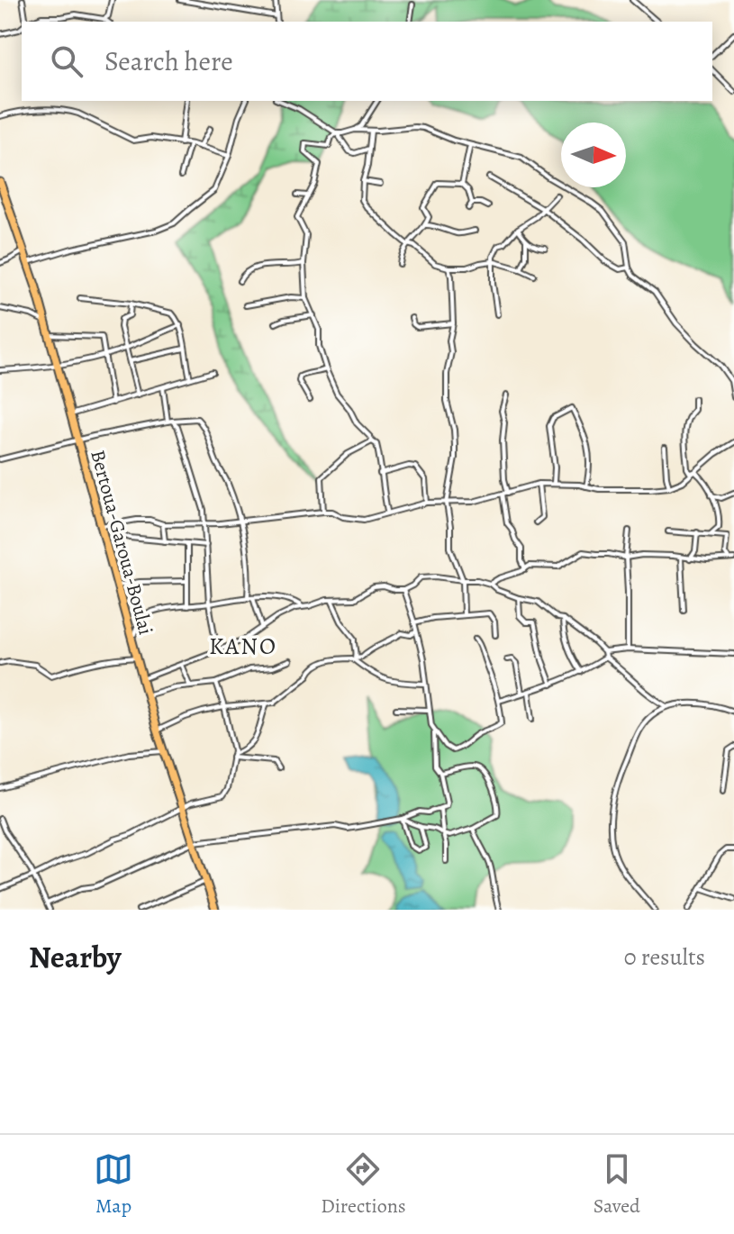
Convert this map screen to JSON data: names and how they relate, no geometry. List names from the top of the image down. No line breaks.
{"streets":{"highway":["Bertoua-Garoua-Boulai"]},"districts":["KANO"],"north":"right","page":{"search":"Search here","heading":["Nearby","0 results"],"nav":["Map","Directions","Saved"]}}
